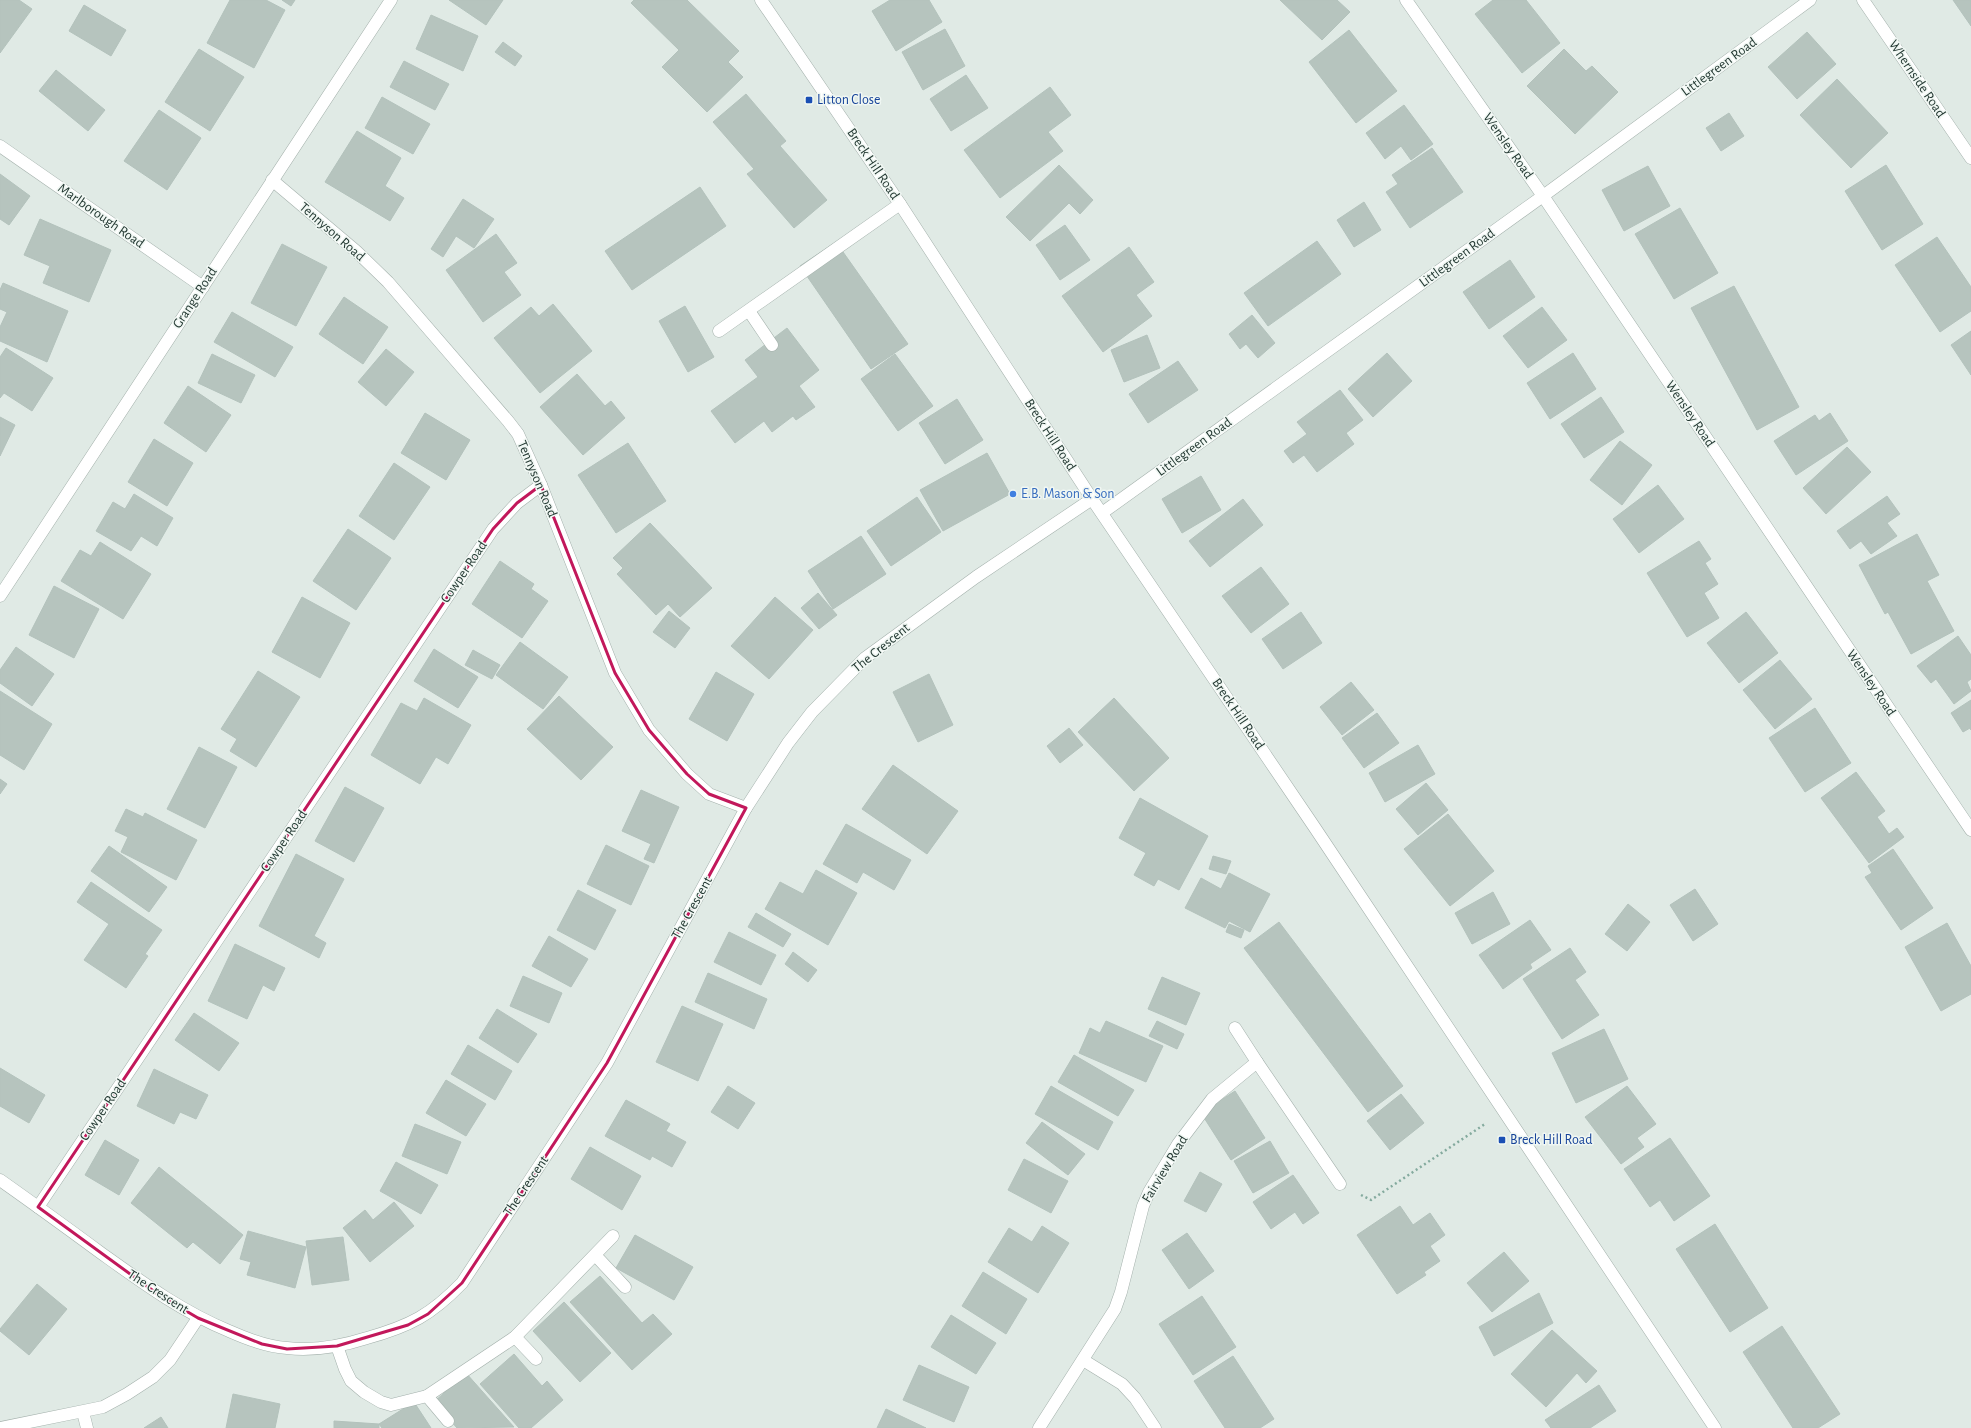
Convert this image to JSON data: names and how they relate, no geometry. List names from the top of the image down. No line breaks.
{"streets":{"street":["Littlegreen Road","Whernside Road","Wensley Road","Breck Hill Road","Marlborough Road","Tennyson Road","Grange Road","Cowper Road","The Crescent","Fairview Road"]},"crossings":[["Littlegreen Road","Wensley Road"],["Littlegreen Road","Breck Hill Road"],["Breck Hill Road","The Crescent"],["Marlborough Road","Grange Road"],["Tennyson Road","Grange Road"],["Tennyson Road","Cowper Road"],["Tennyson Road","The Crescent"],["Cowper Road","The Crescent"]],"places":{"transit":["Litton Close","Breck Hill Road"],"other":["E.B. Mason & Son"]}}
